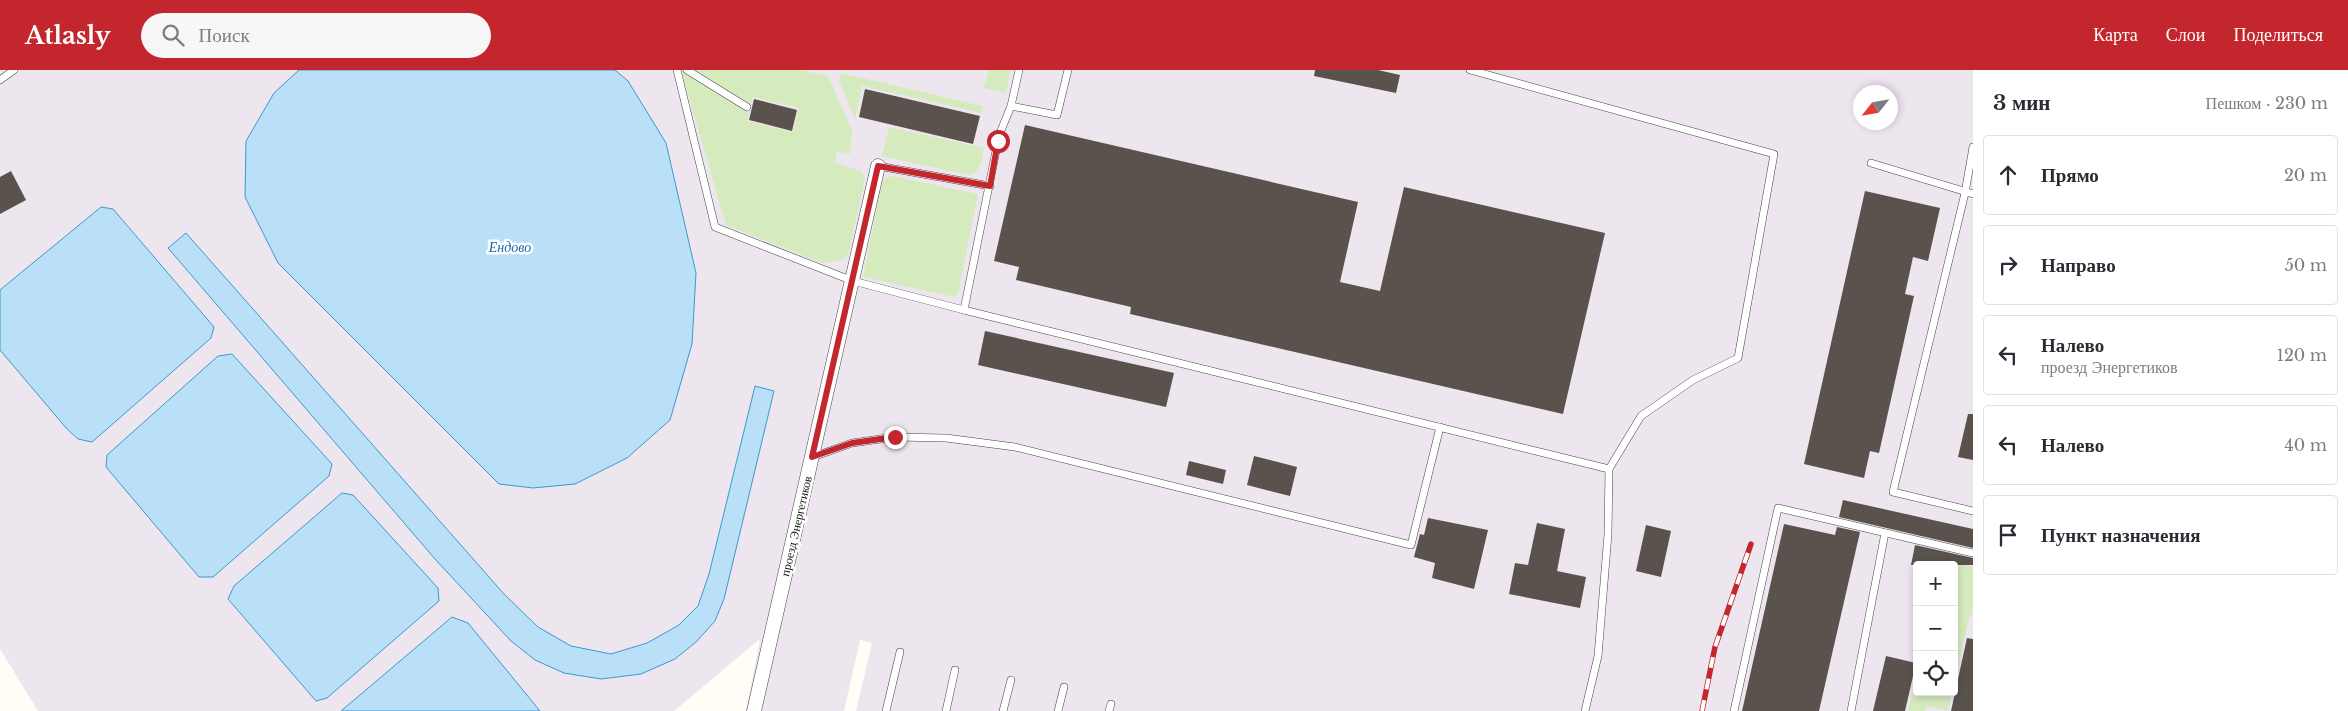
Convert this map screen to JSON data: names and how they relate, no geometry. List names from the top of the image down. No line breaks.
{"streets":{"street":["проезд Энергетиков"]},"water":["Ендово"],"north":"bottom left","page":{"header":"Atlasly","search":"Поиск","nav":["Карта","Слои","Поделиться"],"heading":["3 мин","Пешком · 230 m"],"list":[["Прямо","20 m"],["Направо","50 m"],["Налево","проезд Энергетиков","120 m"],["Налево","40 m"],"Пункт назначения"],"map_buttons":["+","−"]}}
